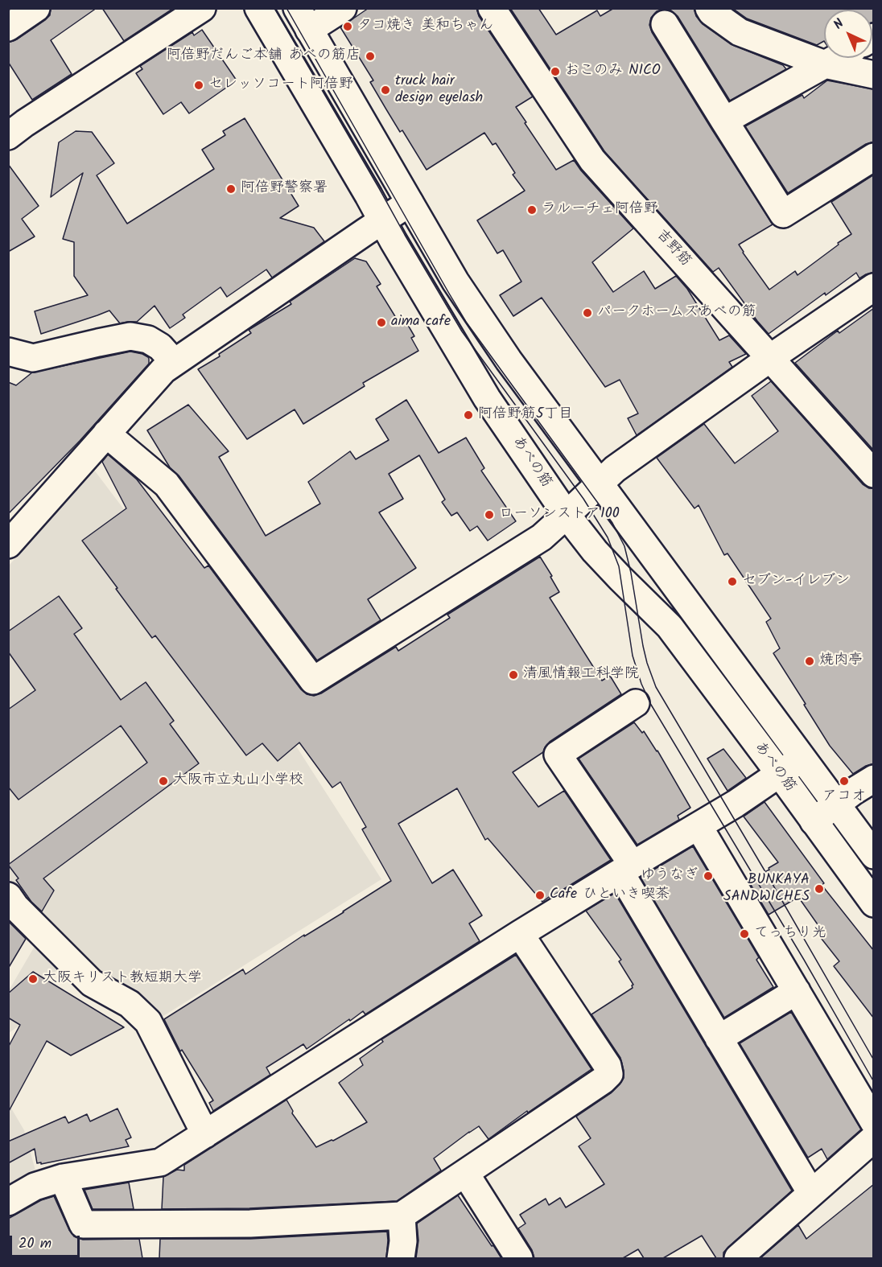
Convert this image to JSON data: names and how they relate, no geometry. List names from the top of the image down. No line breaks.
{"streets":{"street":["吉野筋","あべの筋"]},"places":["タコ焼き 美和ちゃん","阿倍野だんご本舗 あべの筋店","おこのみ NICO","セレッソコート阿倍野","truck hair design eyelash","阿倍野警察署","ラルーチェ阿倍野","パークホームズあべの筋","aima cafe","阿倍野筋5丁目","ローソンストア100","セブン-イレブン","焼肉亭","清風情報工科学院","大阪市立丸山小学校","アコオ","ゆうなぎ","BUNKAYA SANDWICHES","Cafe ひといき喫茶","てっちり光","大阪キリスト教短期大学"],"scale_bar":"20 m","north":"top left"}
